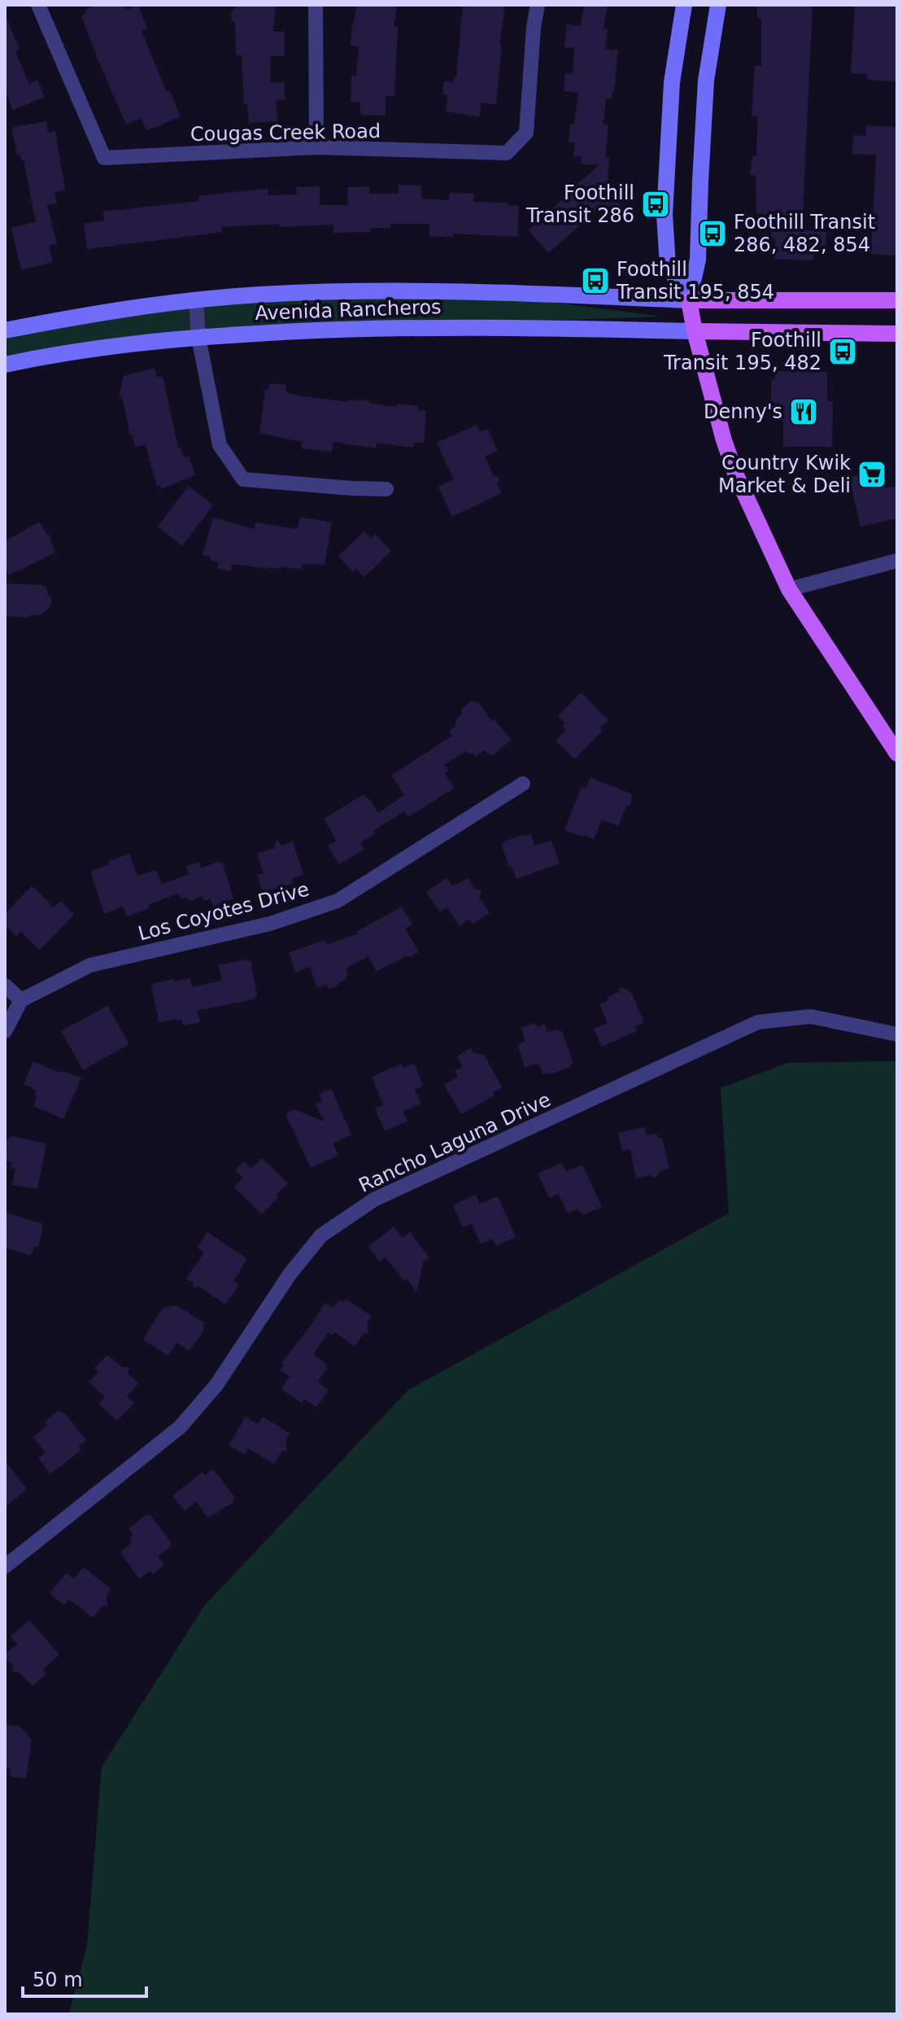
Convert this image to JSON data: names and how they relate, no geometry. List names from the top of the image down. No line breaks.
{"streets":{"main road":["Avenida Rancheros"],"street":["Cougas Creek Road","Los Coyotes Drive","Rancho Laguna Drive"]},"places":{"bus stop":["Foothill Transit 286","Foothill Transit 286, 482, 854","Foothill Transit 195, 854","Foothill Transit 195, 482"],"restaurant":["Denny's"],"supermarket":["Country Kwik Market & Deli"]},"scale_bar":"50 m"}
